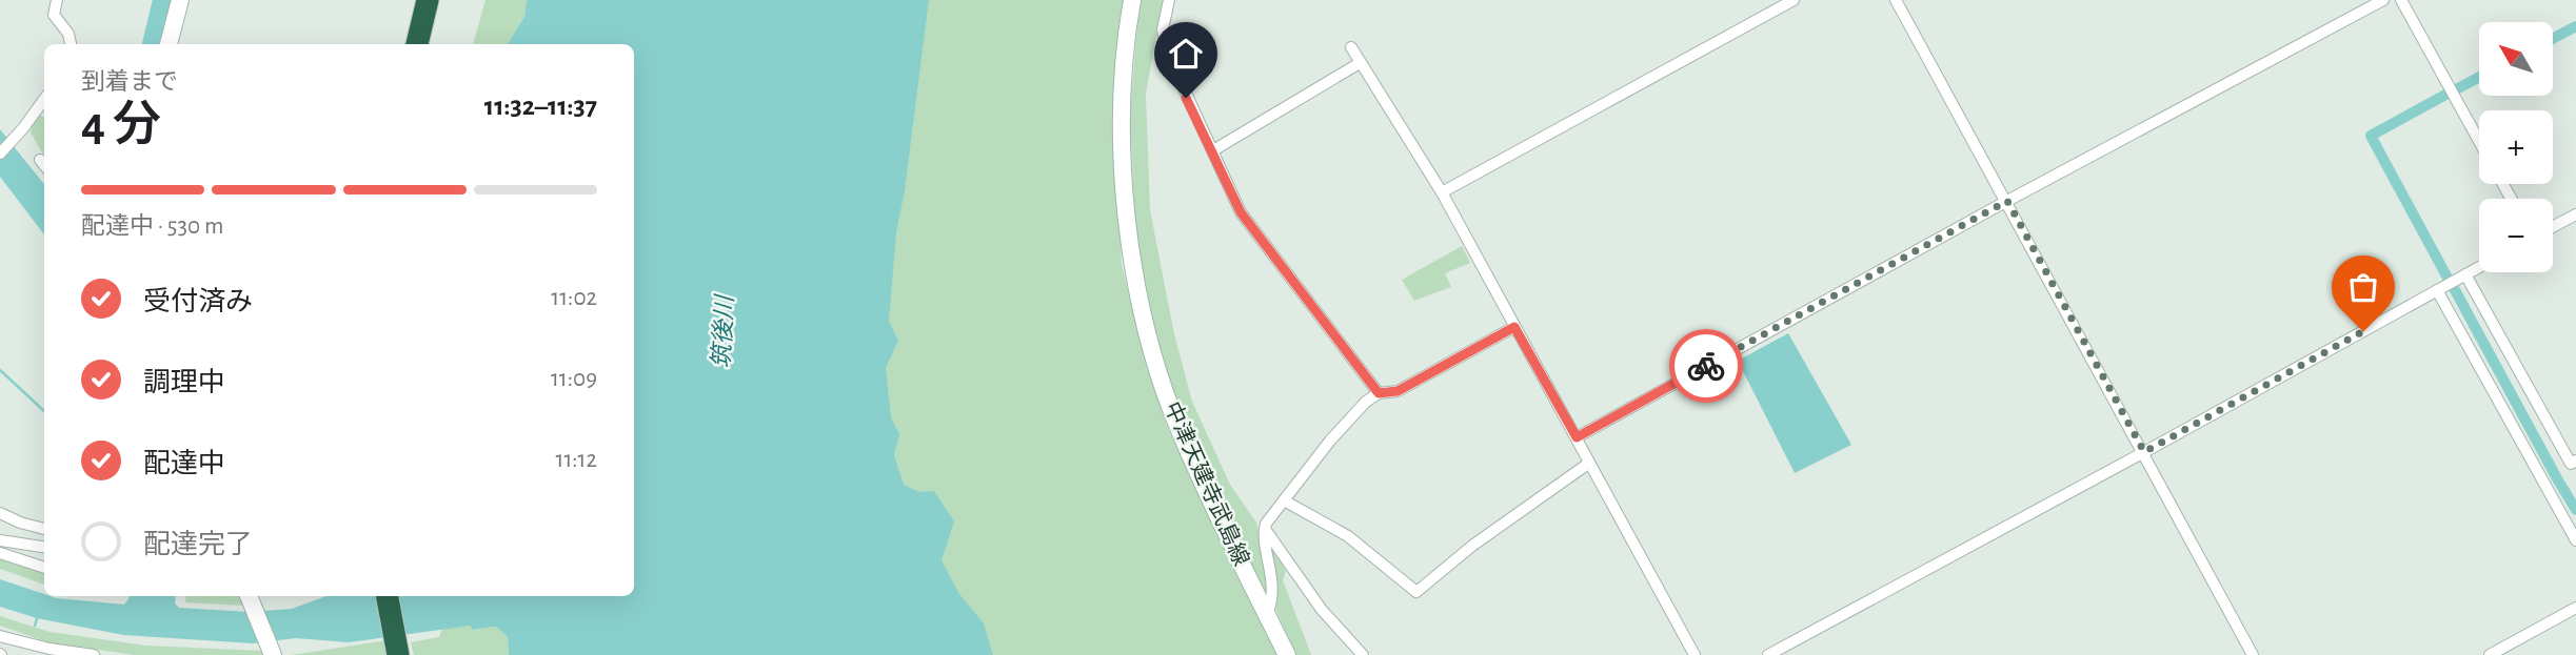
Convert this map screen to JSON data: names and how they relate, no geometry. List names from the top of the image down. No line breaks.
{"streets":{"main road":["中津天建寺武島線"]},"water":["筑後川"],"north":"top left","page":{"map_buttons":["+","−"],"heading":["4 分","到着まで","11:32–11:37"],"bar":"配達中 · 530 m","list":[["受付済み","11:02"],["調理中","11:09"],["配達中","11:12"],"配達完了"]}}
